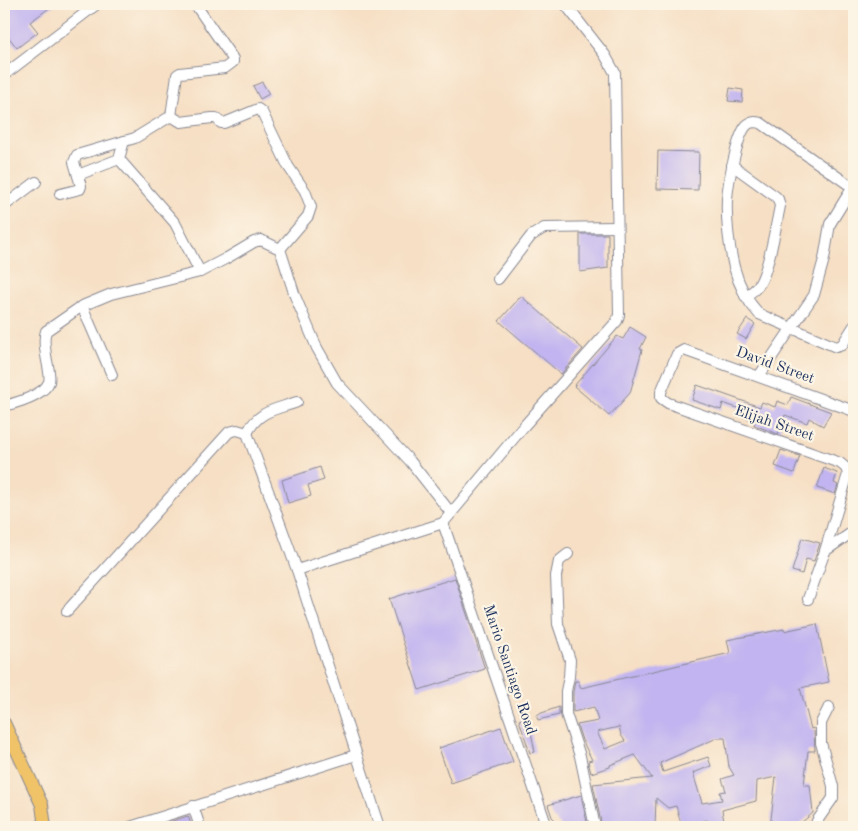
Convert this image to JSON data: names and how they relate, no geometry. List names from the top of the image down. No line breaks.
{"streets":{"street":["David Street","Elijah Street","Mario Santiago Road"]},"crossings":[["David Street","Elijah Street"]]}
